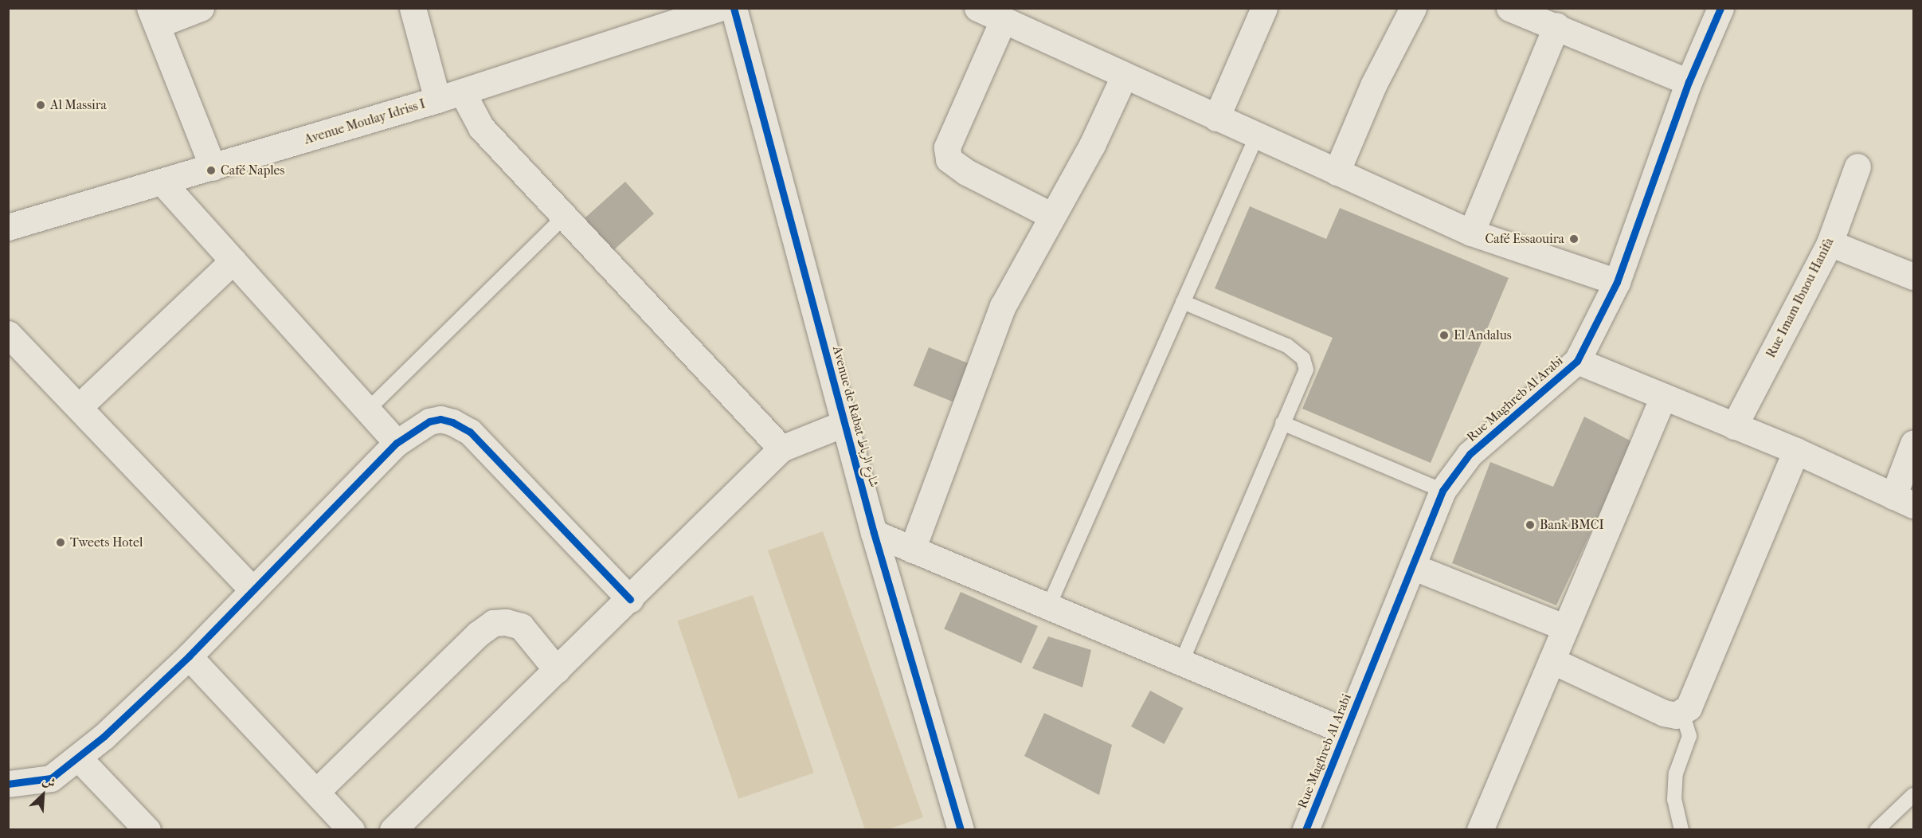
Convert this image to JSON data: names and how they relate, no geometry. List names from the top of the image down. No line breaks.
{"streets":{"street":["Avenue Moulay Idriss I","Rue Imam Ibnou Hanifa","Rue Maghreb Al Arabi","Avenue de Rabat شارع الرباط"]},"places":["Al Massira","Café Naples","Café Essaouira","El Andalus","Bank BMCI","Tweets Hotel"],"north":"top right"}
